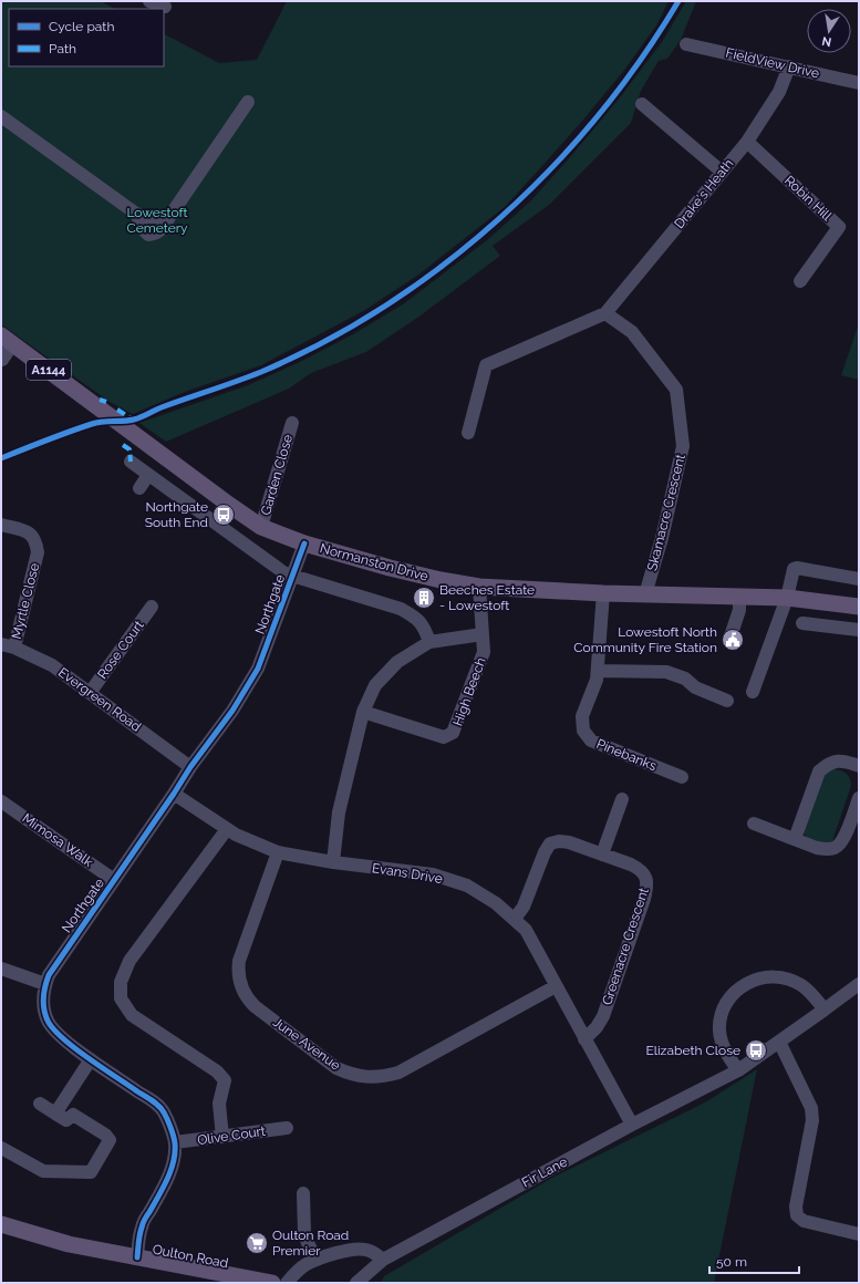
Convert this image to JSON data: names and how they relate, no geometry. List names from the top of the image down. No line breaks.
{"streets":{"main road":["A1144","Normanston Drive","Oulton Road"],"street":["FieldView Drive","Drake's Heath","Robin Hill","Garden Close","Skamacre Crescent","Myrtle Close","Northgate","Rose Court","High Beech","Evergreen Road","Pinebanks","Mimosa Walk","Evans Drive","Greenacre Crescent","June Avenue","Olive Court","Fir Lane"]},"crossings":[["FieldView Drive","Drake's Heath"],["Drake's Heath","Robin Hill"],["Drake's Heath","Skamacre Crescent"],["Garden Close","Normanston Drive"],["Skamacre Crescent","Normanston Drive"],["Normanston Drive","Northgate"],["Normanston Drive","High Beech"],["Normanston Drive","Pinebanks"],["Myrtle Close","Evergreen Road"],["Northgate","Evergreen Road"],["Northgate","Mimosa Walk"],["Northgate","Evans Drive"],["Northgate","Olive Court"],["Rose Court","Evergreen Road"],["Evans Drive","Greenacre Crescent"],["Evans Drive","June Avenue"],["Evans Drive","Fir Lane"]],"parks":["Lowestoft Cemetery"],"places":{"bus stop":["Northgate South End","Elizabeth Close"],"building":["Beeches Estate - Lowestoft"],"public building":["Lowestoft North Community Fire Station"],"supermarket":["Oulton Road Premier"]},"legend":["Cycle path","Path"],"scale_bar":"50 m","north":"bottom"}
